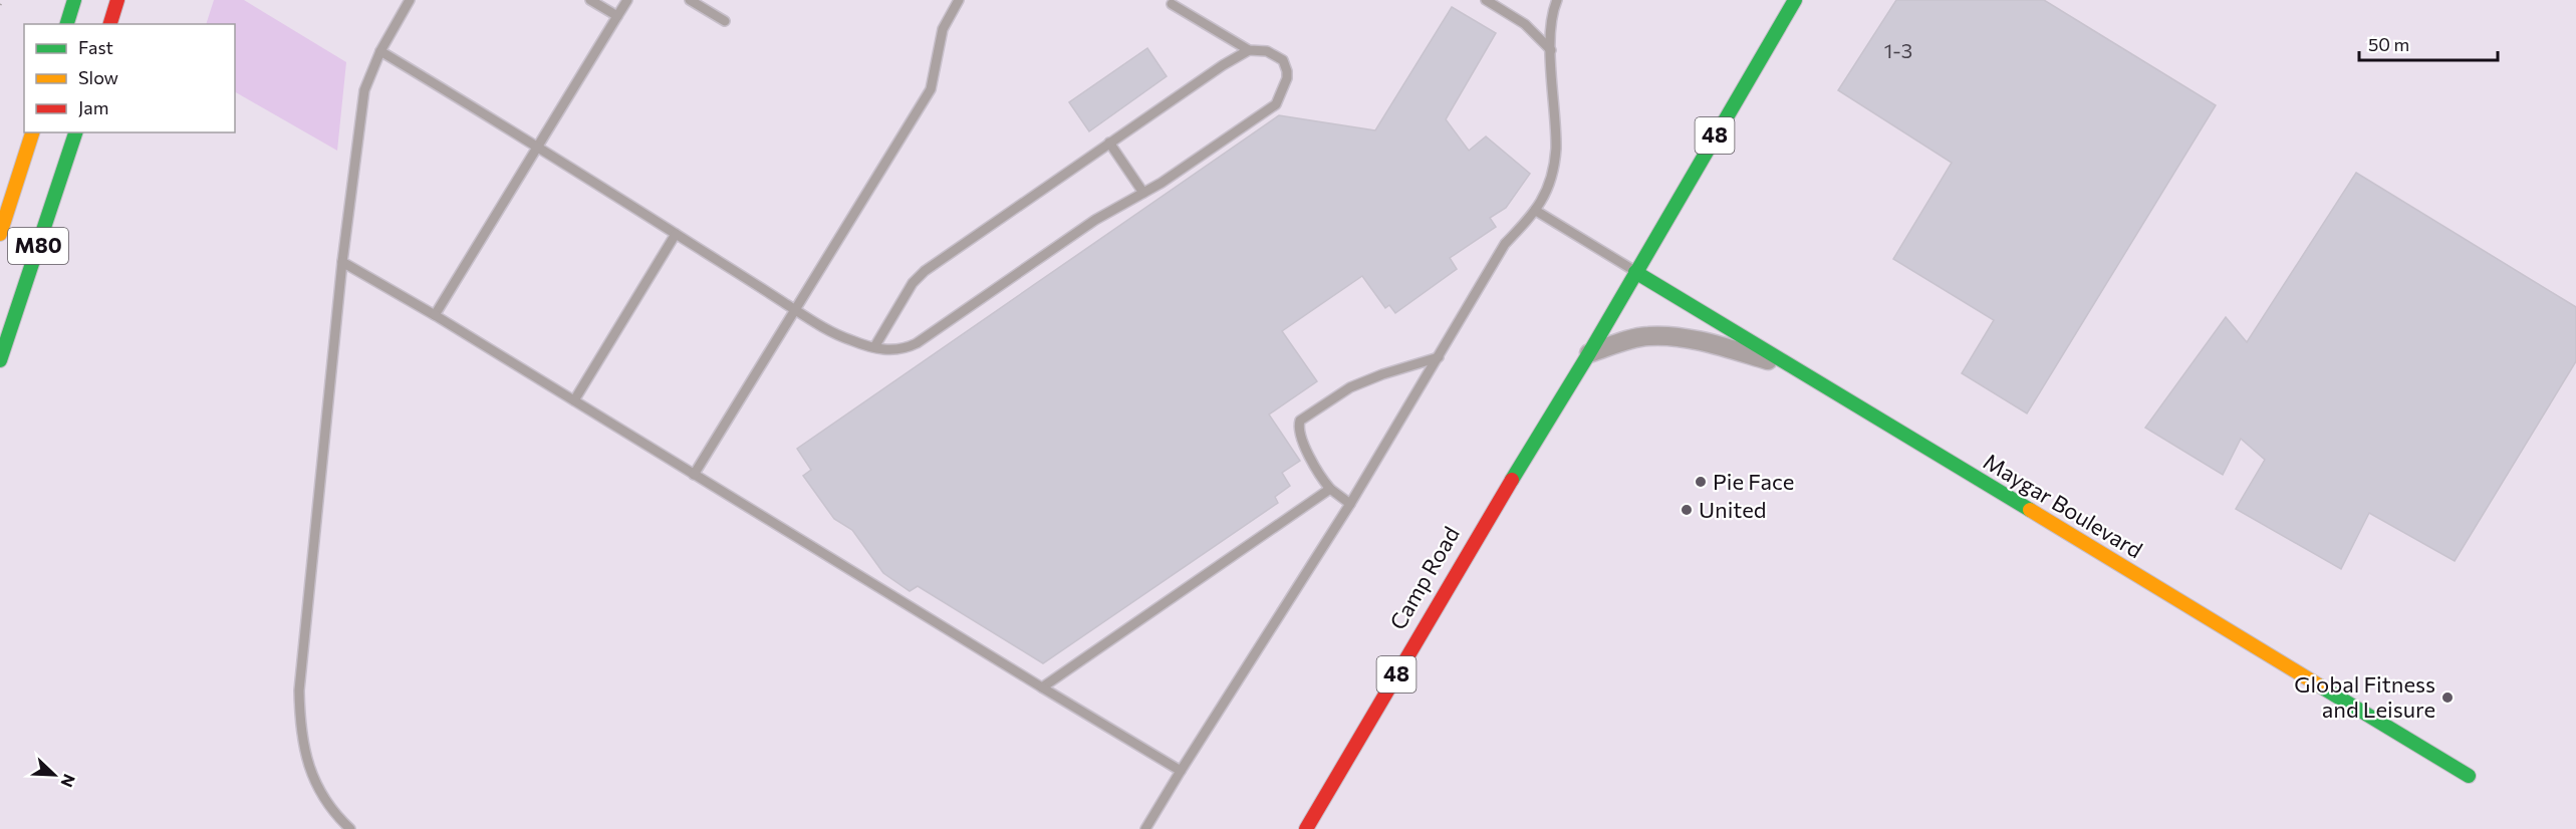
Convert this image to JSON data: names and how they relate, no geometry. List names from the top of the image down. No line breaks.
{"streets":{"main road":["48","M80","Maygar Boulevard","Camp Road"]},"crossings":[["Maygar Boulevard","Camp Road"]],"places":["Pie Face","United","Global Fitness and Leisure"],"house_numbers":["1-3"],"legend":["Fast","Slow","Jam"],"scale_bar":"50 m","north":"bottom right"}
